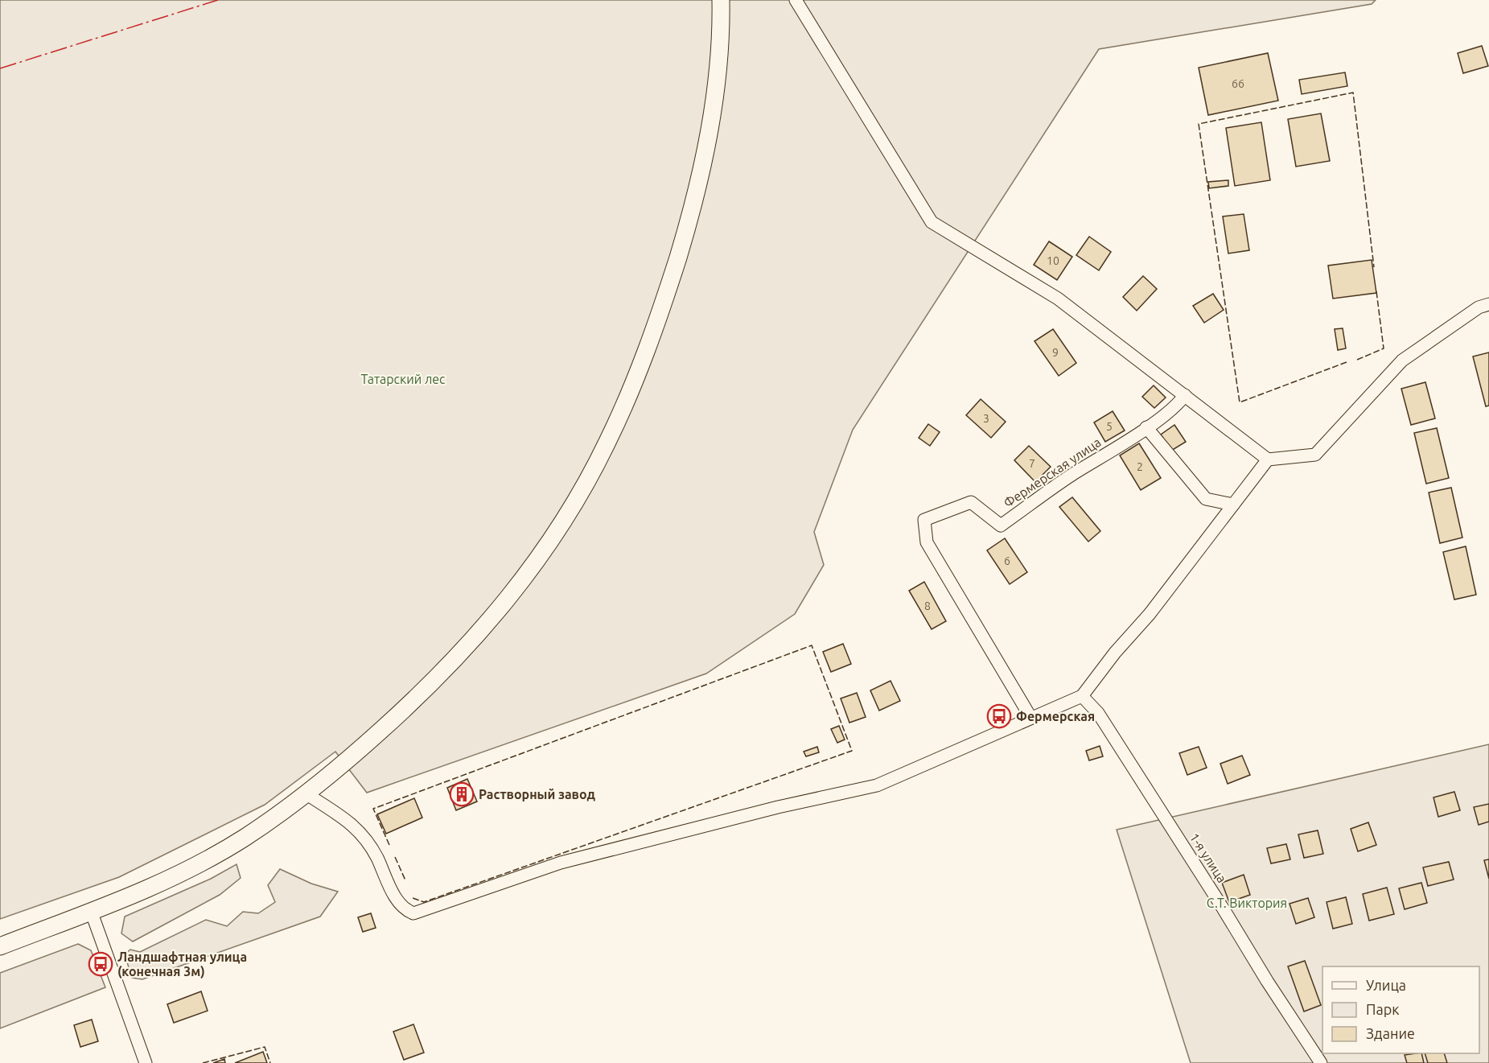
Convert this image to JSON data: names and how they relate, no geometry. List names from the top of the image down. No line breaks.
{"streets":{"street":["Фермерская улица","1-я улица"]},"parks":["Татарский лес","С.Т. Виктория"],"places":{"bus stop":["Фермерская","Ландшафтная улица (конечная 3м)"],"building":["Растворный завод"]},"house_numbers":["66","10","9","3","5","7","2","6","8"],"legend":["Улица","Парк","Здание"]}
